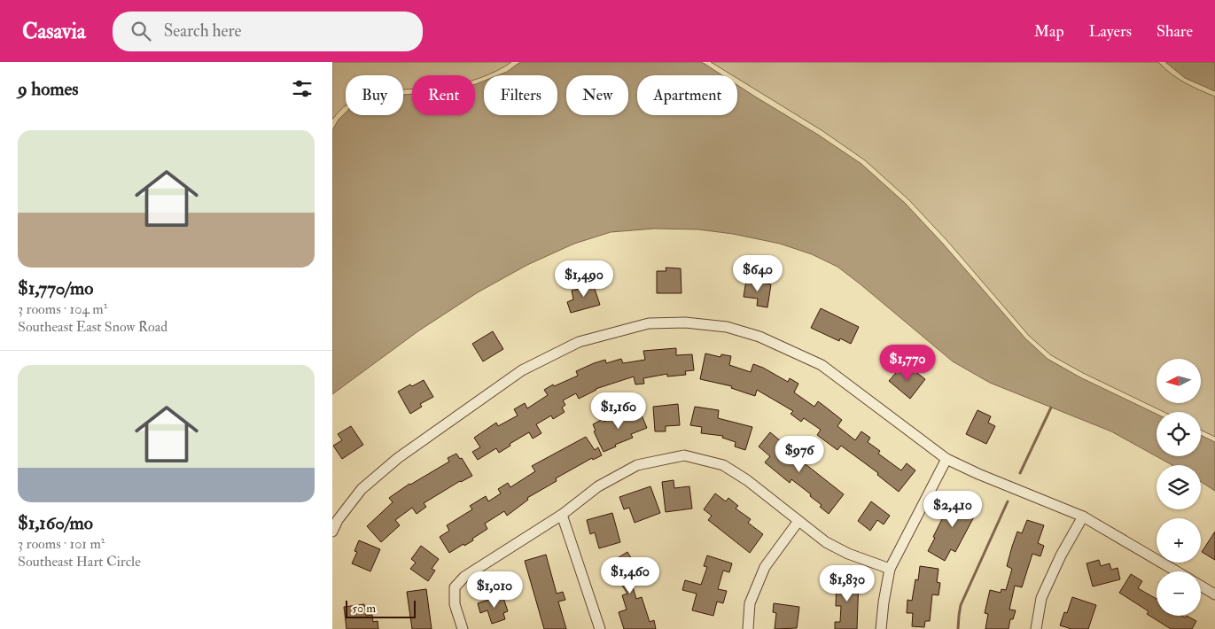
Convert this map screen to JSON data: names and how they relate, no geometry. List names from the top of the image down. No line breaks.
{"scale_bar":"50 m","north":"left","page":{"header":"Casavia","search":"Search here","nav":["Map","Layers","Share"],"heading":"9 homes","chip":["Buy","Rent","Filters","New","Apartment"],"list":[{"name":"$1,770/mo","note":"3 rooms · 104 m² · Southeast East Snow Road"},{"name":"$1,160/mo","note":"3 rooms · 101 m² · Southeast Hart Circle"}],"price":["$640","$1,490","$1,770","$1,160","$976","$2,410","$1,460","$1,830","$1,010"],"map_buttons":["+","−"],"scale":"50 m"}}
